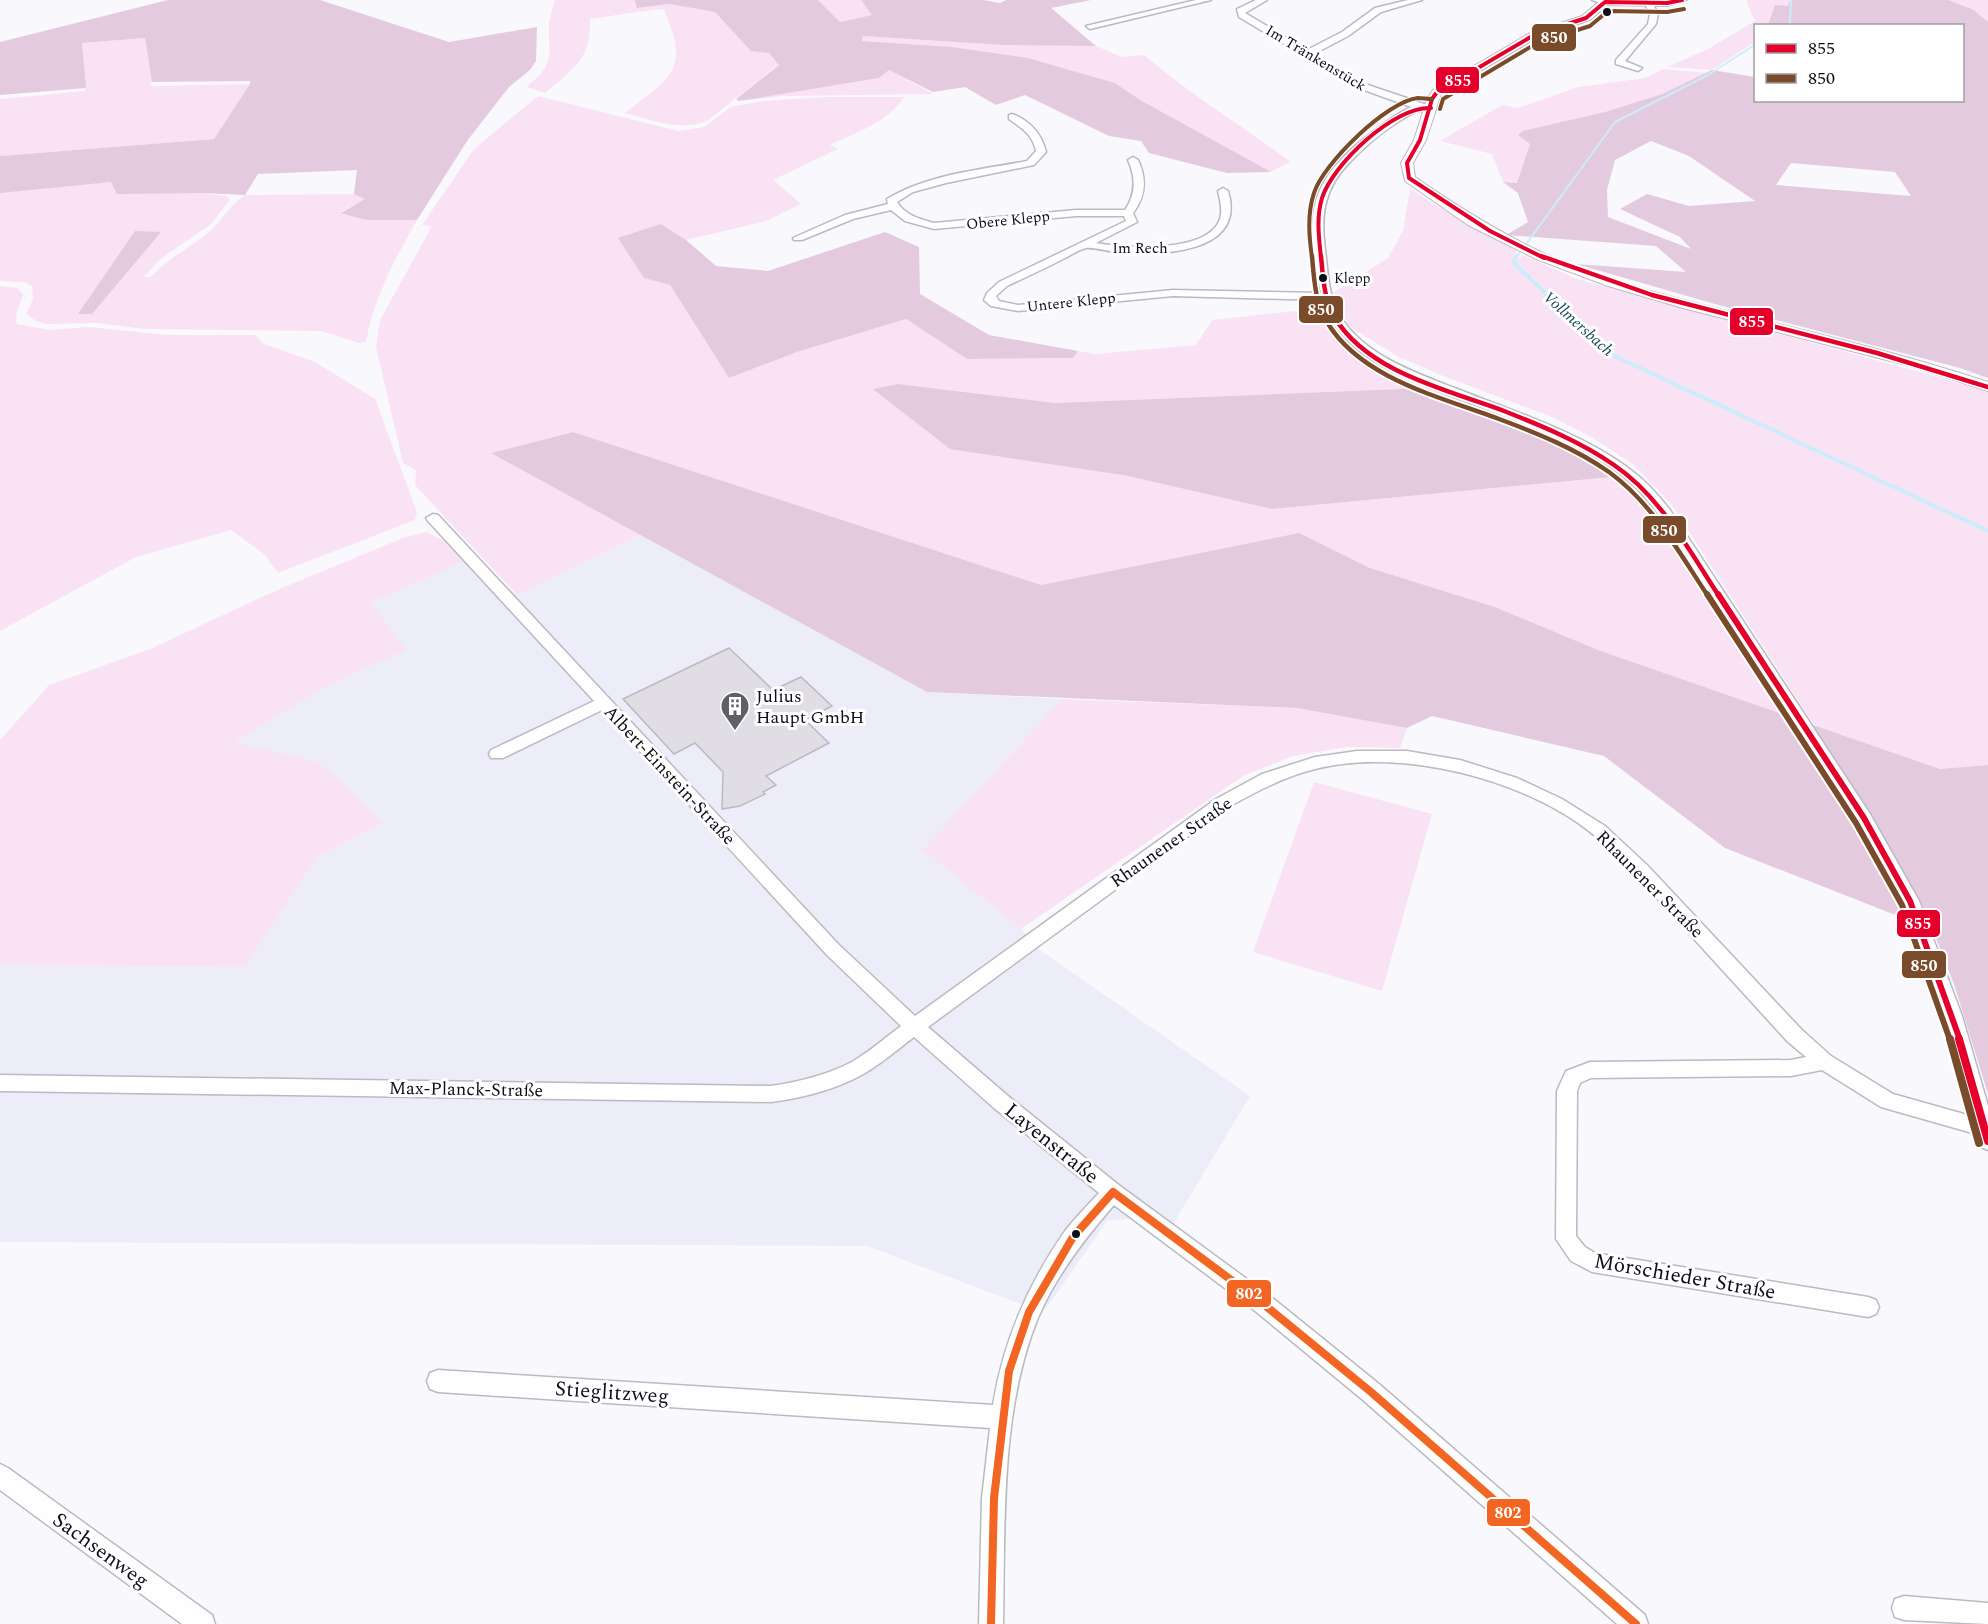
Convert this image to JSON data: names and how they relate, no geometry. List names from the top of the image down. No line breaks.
{"streets":{"street":["Im Tränkenstück","Obere Klepp","Im Rech","Untere Klepp","Albert-Einstein-Straße","Rhaunener Straße","Max-Planck-Straße","Layenstraße","Mörschieder Straße","Stieglitzweg","Sachsenweg"]},"crossings":[["Obere Klepp","Untere Klepp"],["Im Rech","Untere Klepp"],["Albert-Einstein-Straße","Rhaunener Straße"],["Albert-Einstein-Straße","Max-Planck-Straße"],["Albert-Einstein-Straße","Layenstraße"],["Rhaunener Straße","Max-Planck-Straße"],["Rhaunener Straße","Layenstraße"],["Rhaunener Straße","Mörschieder Straße"],["Max-Planck-Straße","Layenstraße"]],"water":["Vollmersbach"],"places":{"other":["Klepp"],"building":["Julius Haupt GmbH"]},"lines":["transit line 855","transit line 850","transit line 802"],"legend":["855","850"]}
